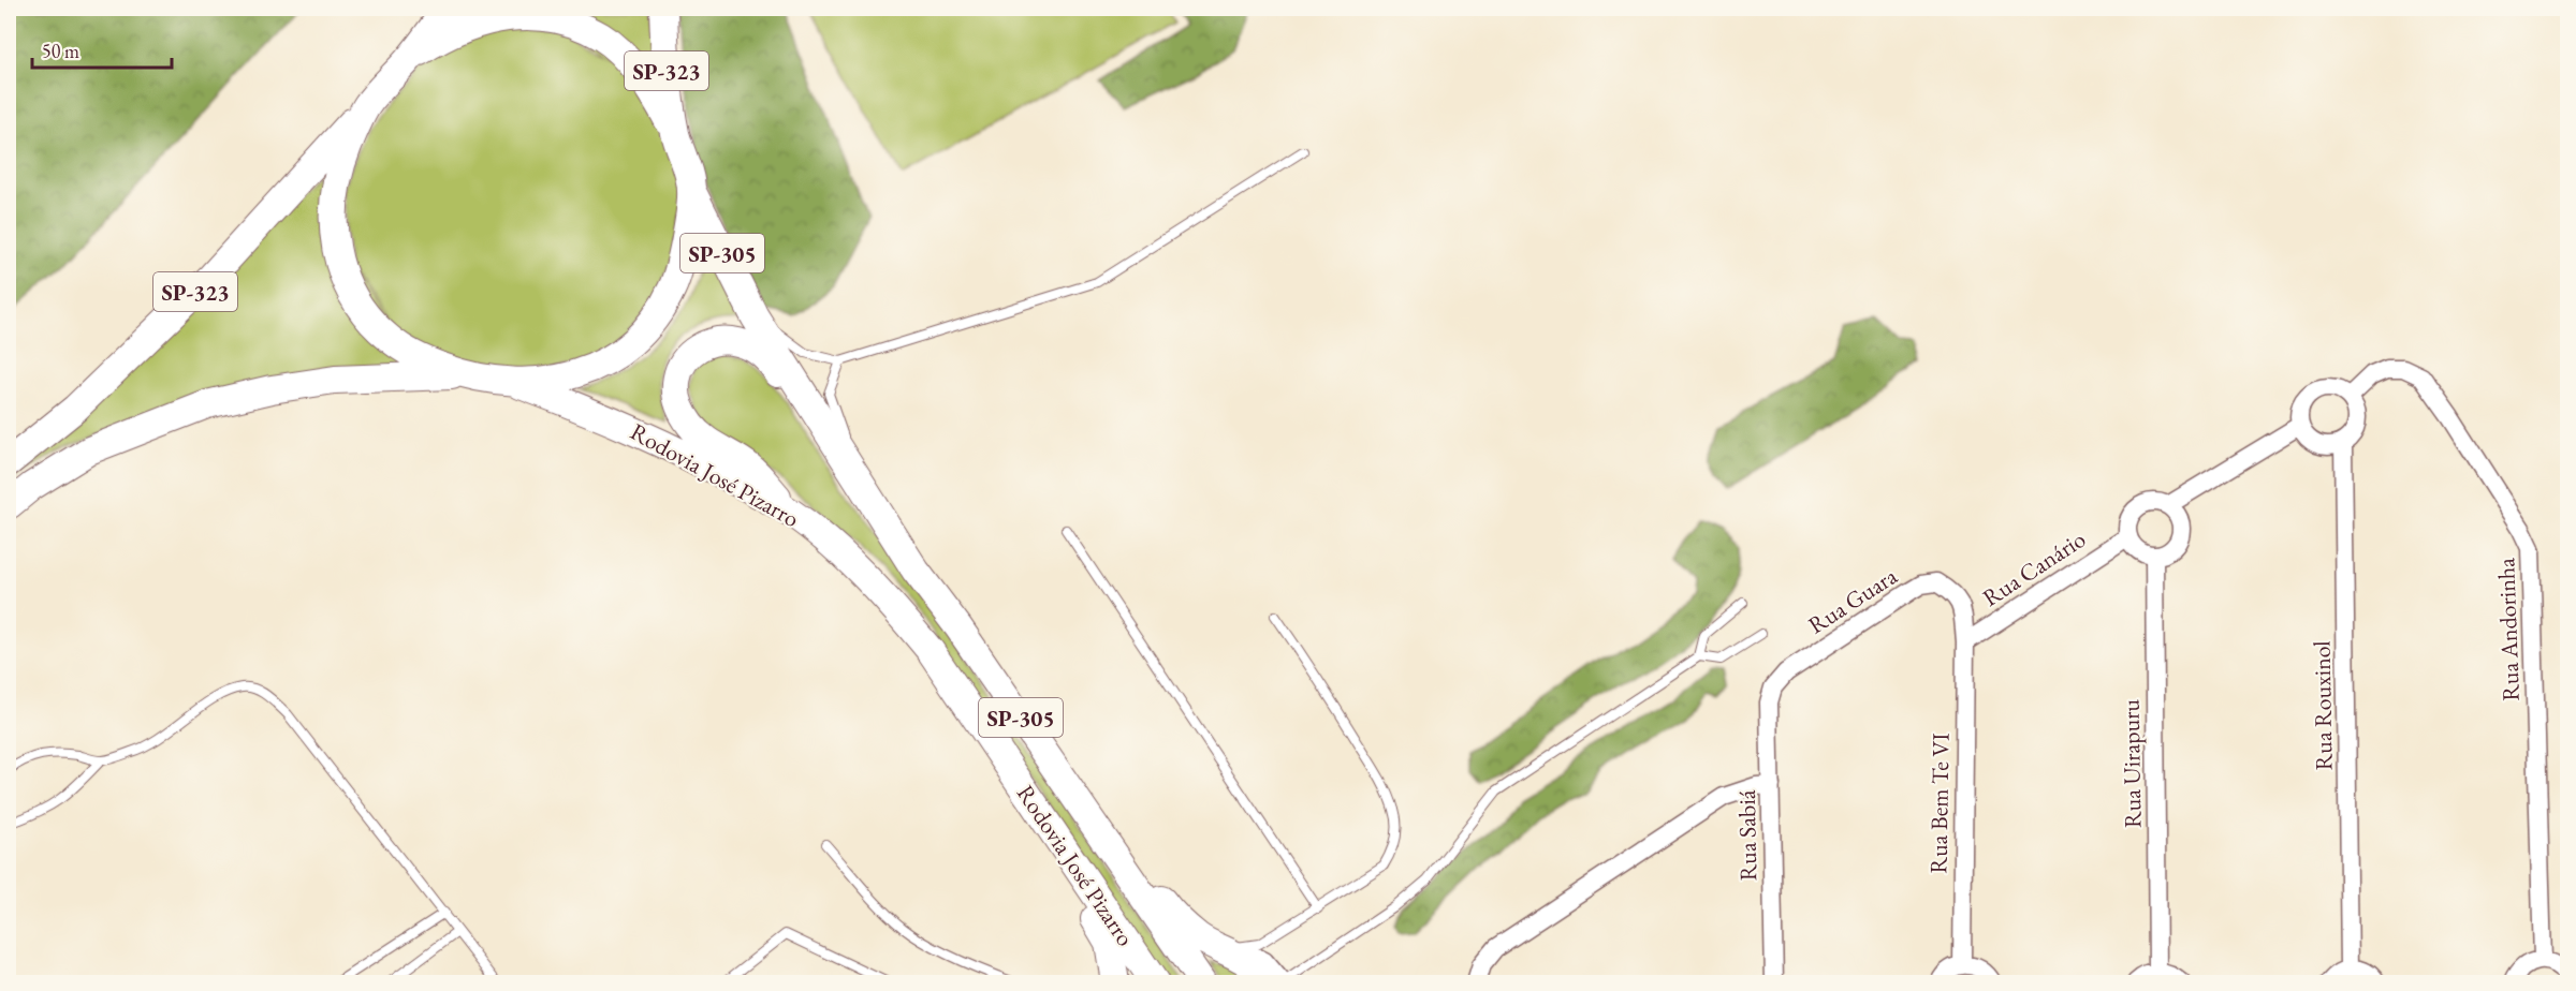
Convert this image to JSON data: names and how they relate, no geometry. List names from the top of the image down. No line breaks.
{"streets":{"main road":["SP-323","SP-305","Rodovia José Pizarro"],"street":["Rua Canário","Rua Guara","Rua Andorinha","Rua Rouxinol","Rua Uirapuru","Rua Bem Te VI","Rua Sabiá"]},"crossings":[["SP-323","Rodovia José Pizarro"],["Rua Canário","Rua Guara"],["Rua Canário","Rua Uirapuru"],["Rua Canário","Rua Bem Te VI"],["Rua Guara","Rua Bem Te VI"],["Rua Guara","Rua Sabiá"],["Rua Andorinha","Rua Rouxinol"]],"scale_bar":"50 m"}
